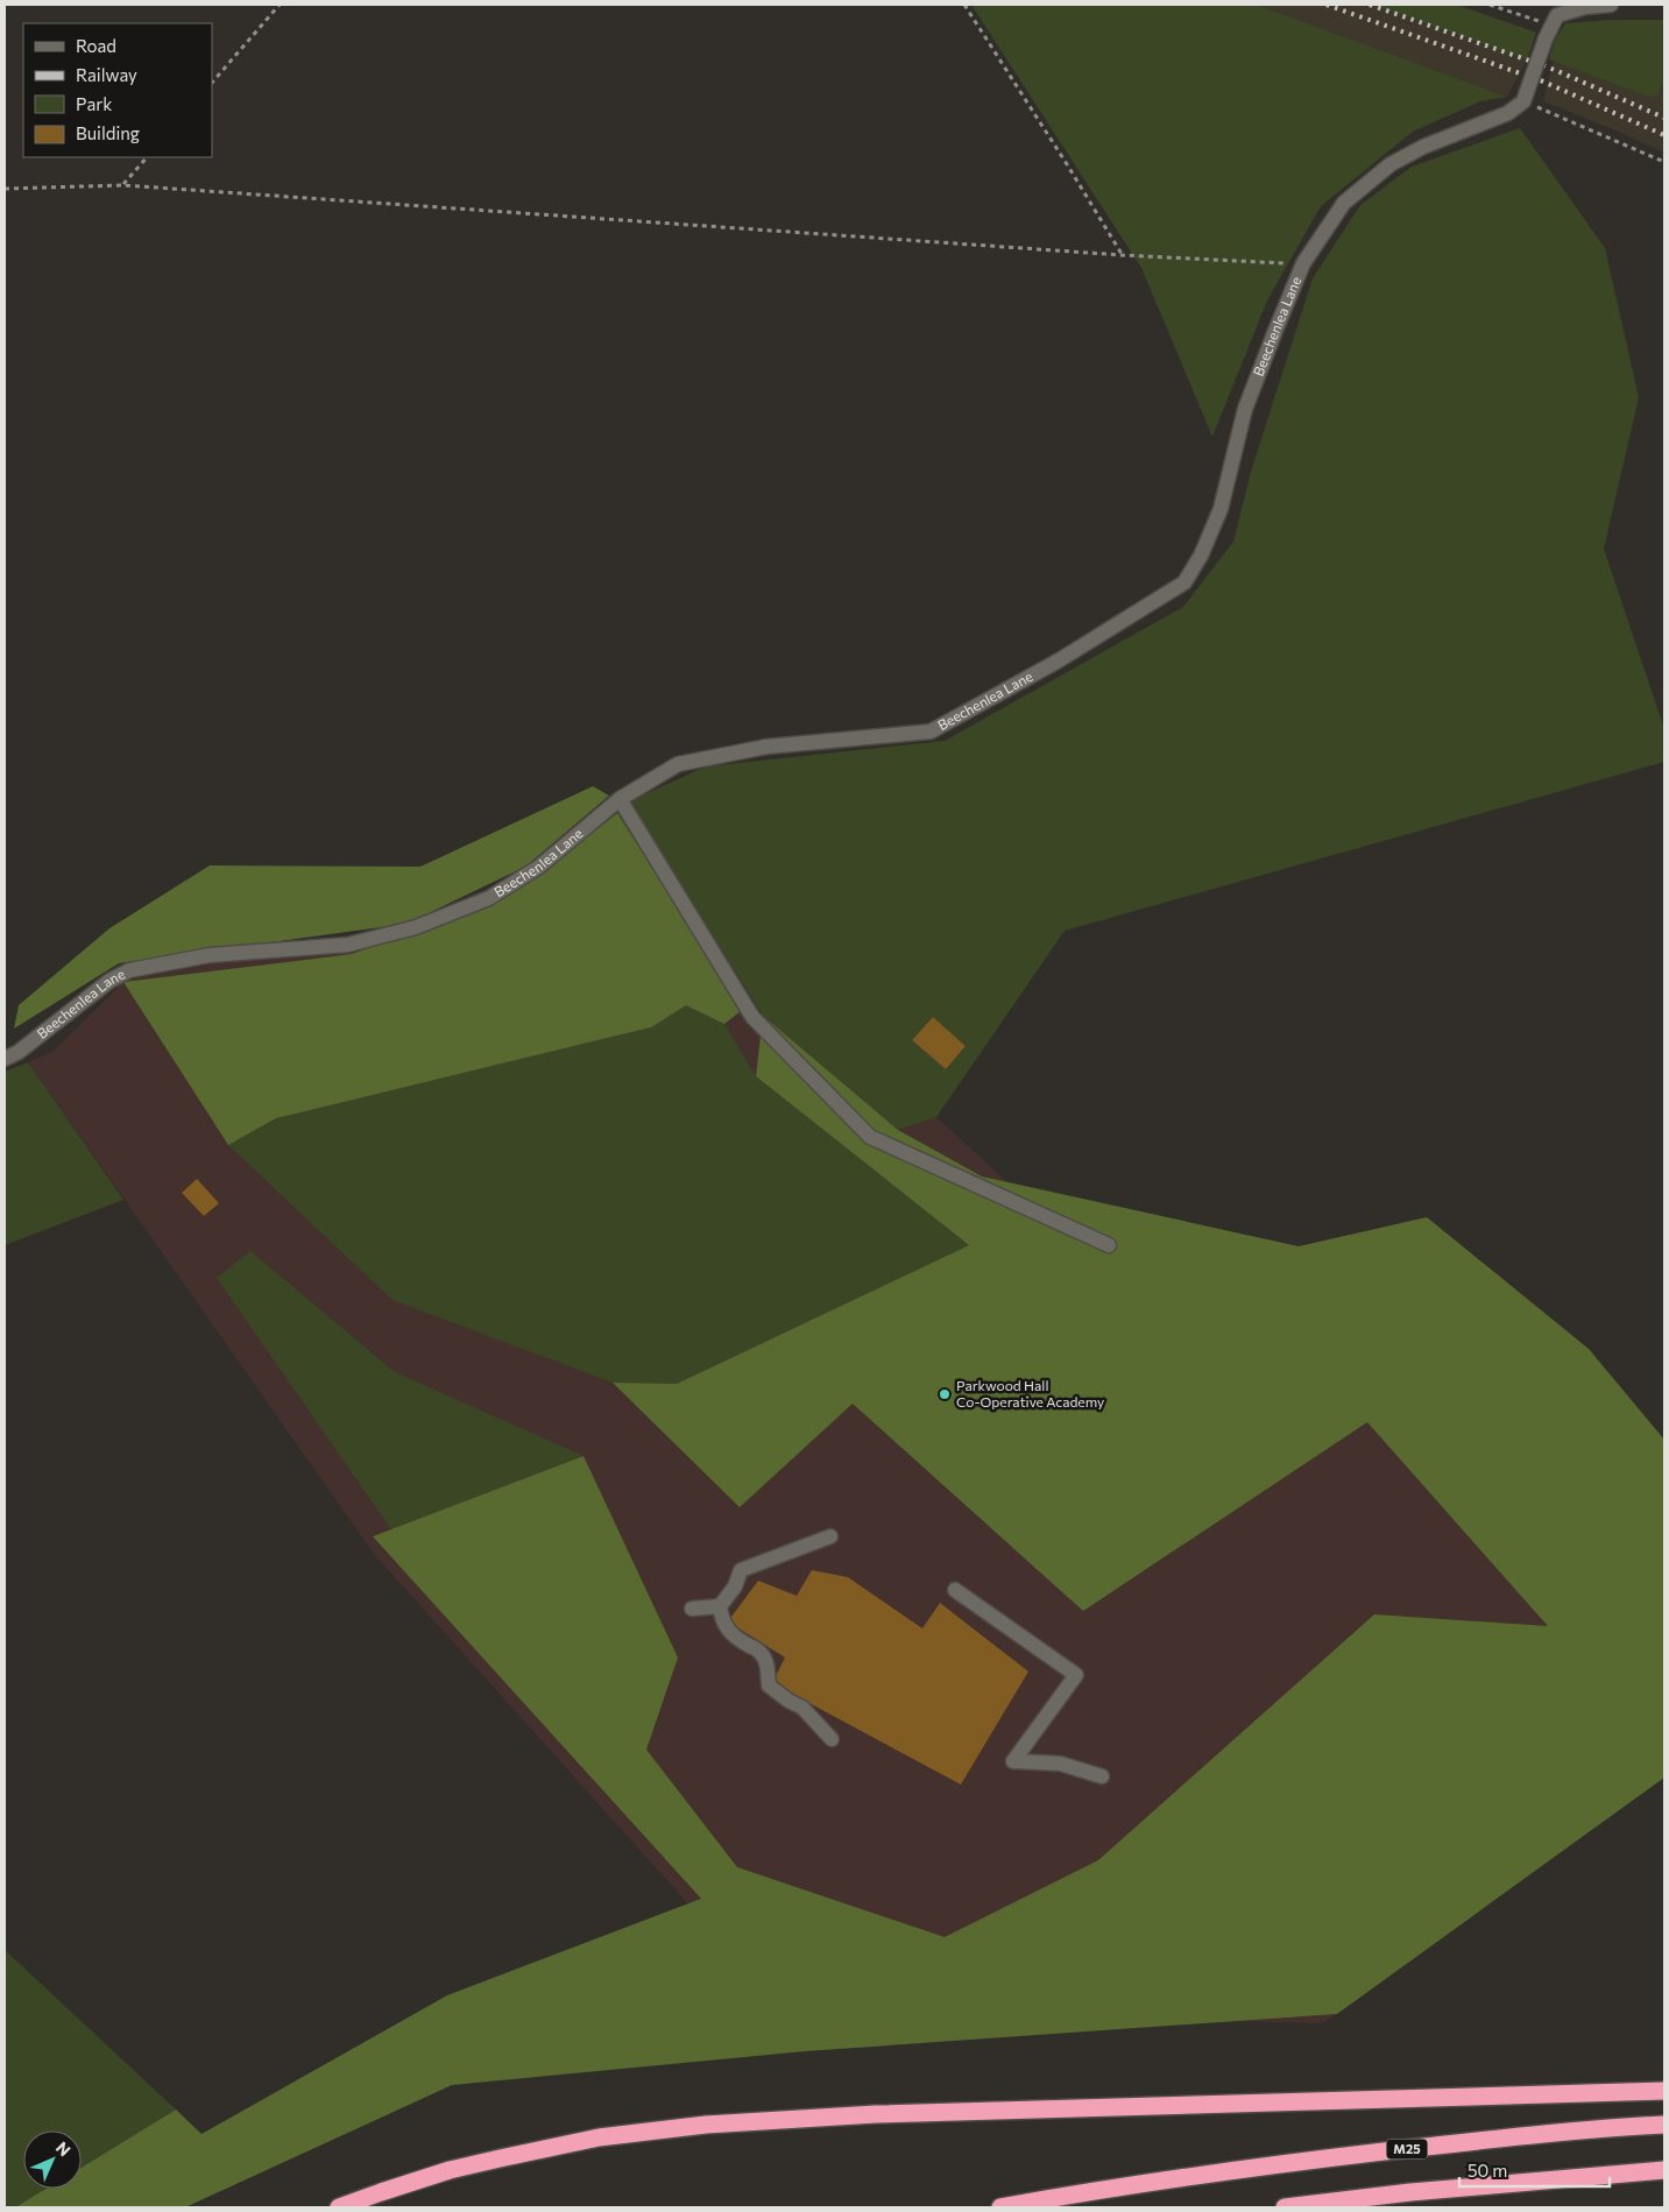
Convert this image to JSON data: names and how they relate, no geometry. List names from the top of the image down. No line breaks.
{"streets":{"highway":["M25"],"street":["Beechenlea Lane"]},"places":["Parkwood Hall Co-Operative Academy"],"legend":["Road","Railway","Park","Building"],"scale_bar":"50 m","north":"top right"}
